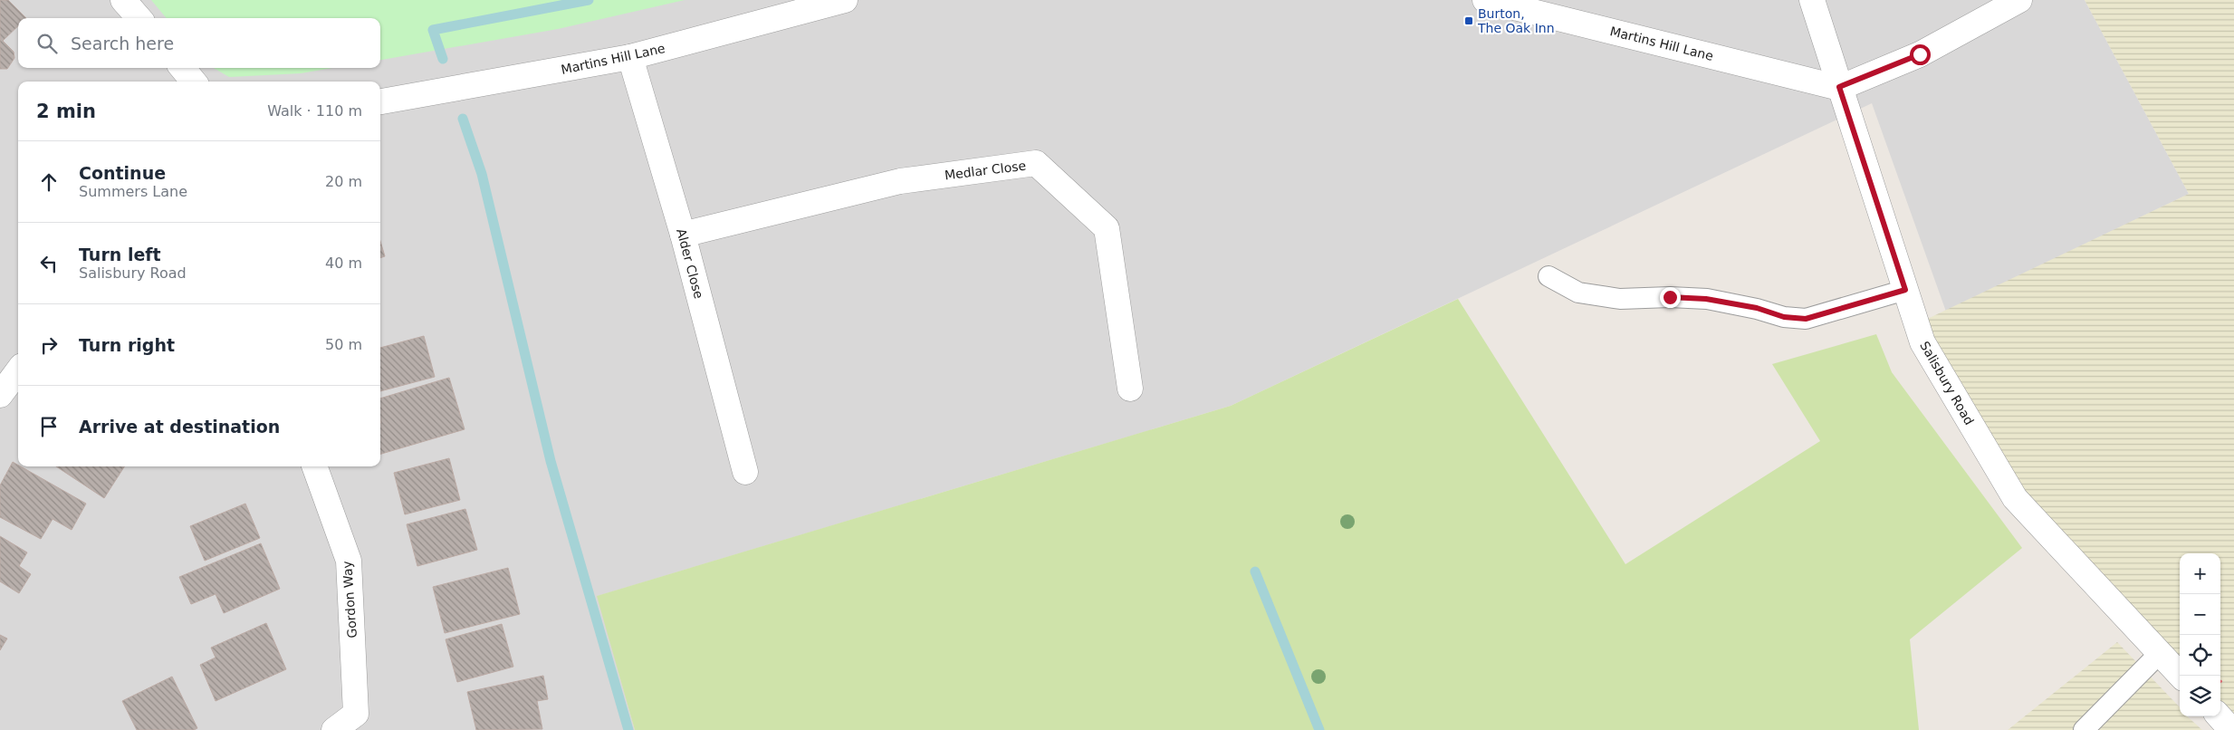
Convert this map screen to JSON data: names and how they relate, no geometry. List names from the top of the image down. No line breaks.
{"streets":{"street":["Martins Hill Lane","Medlar Close","Alder Close","Salisbury Road","Gordon Way"]},"crossings":[["Martins Hill Lane","Alder Close"],["Martins Hill Lane","Salisbury Road"],["Medlar Close","Alder Close"]],"places":{"transit":["Burton, The Oak Inn"]},"page":{"search":"Search here","heading":["2 min","Walk · 110 m"],"list":[["Continue","Summers Lane","20 m"],["Turn left","Salisbury Road","40 m"],["Turn right","50 m"],"Arrive at destination"],"map_buttons":["+","−"]}}
